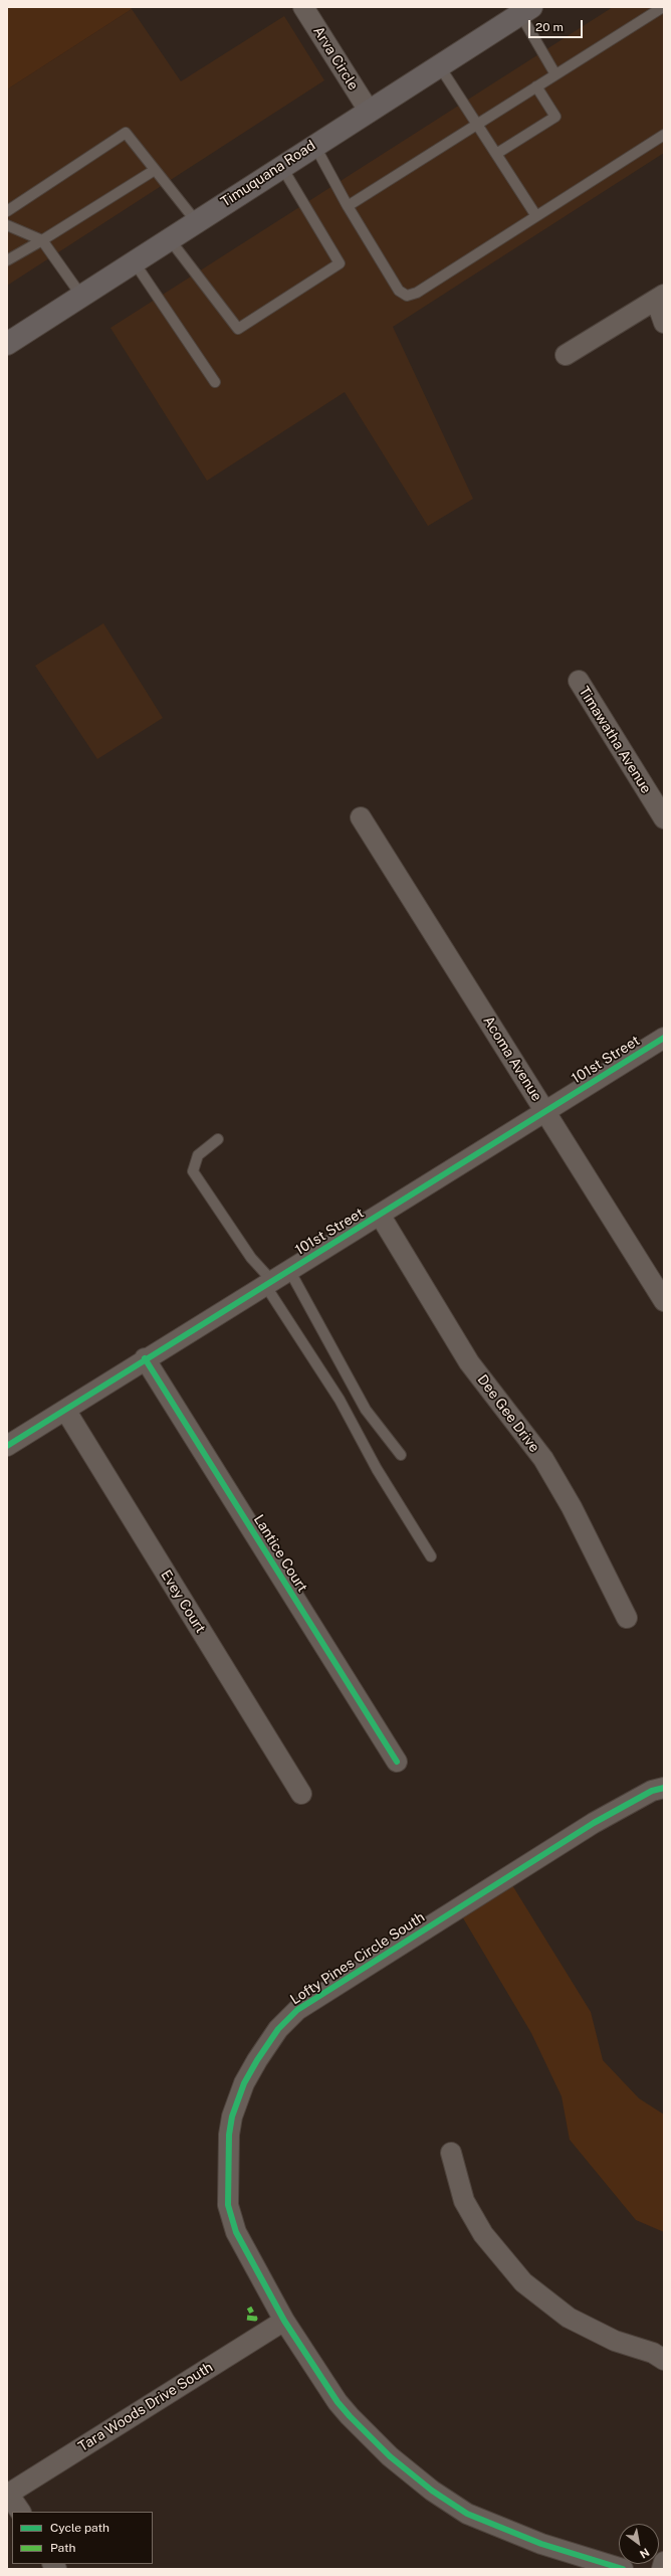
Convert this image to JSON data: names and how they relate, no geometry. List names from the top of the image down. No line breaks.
{"streets":{"main road":["Timuquana Road"],"street":["Arva Circle","Timawatha Avenue","Acoma Avenue","101st Street","Dee Gee Drive","Lantice Court","Evey Court","Lofty Pines Circle South","Tara Woods Drive South"]},"crossings":[["Arva Circle","Timuquana Road"],["Acoma Avenue","101st Street"],["101st Street","Dee Gee Drive"],["101st Street","Lantice Court"],["101st Street","Evey Court"],["Lofty Pines Circle South","Tara Woods Drive South"]],"legend":["Cycle path","Path"],"scale_bar":"20 m","north":"bottom right"}
